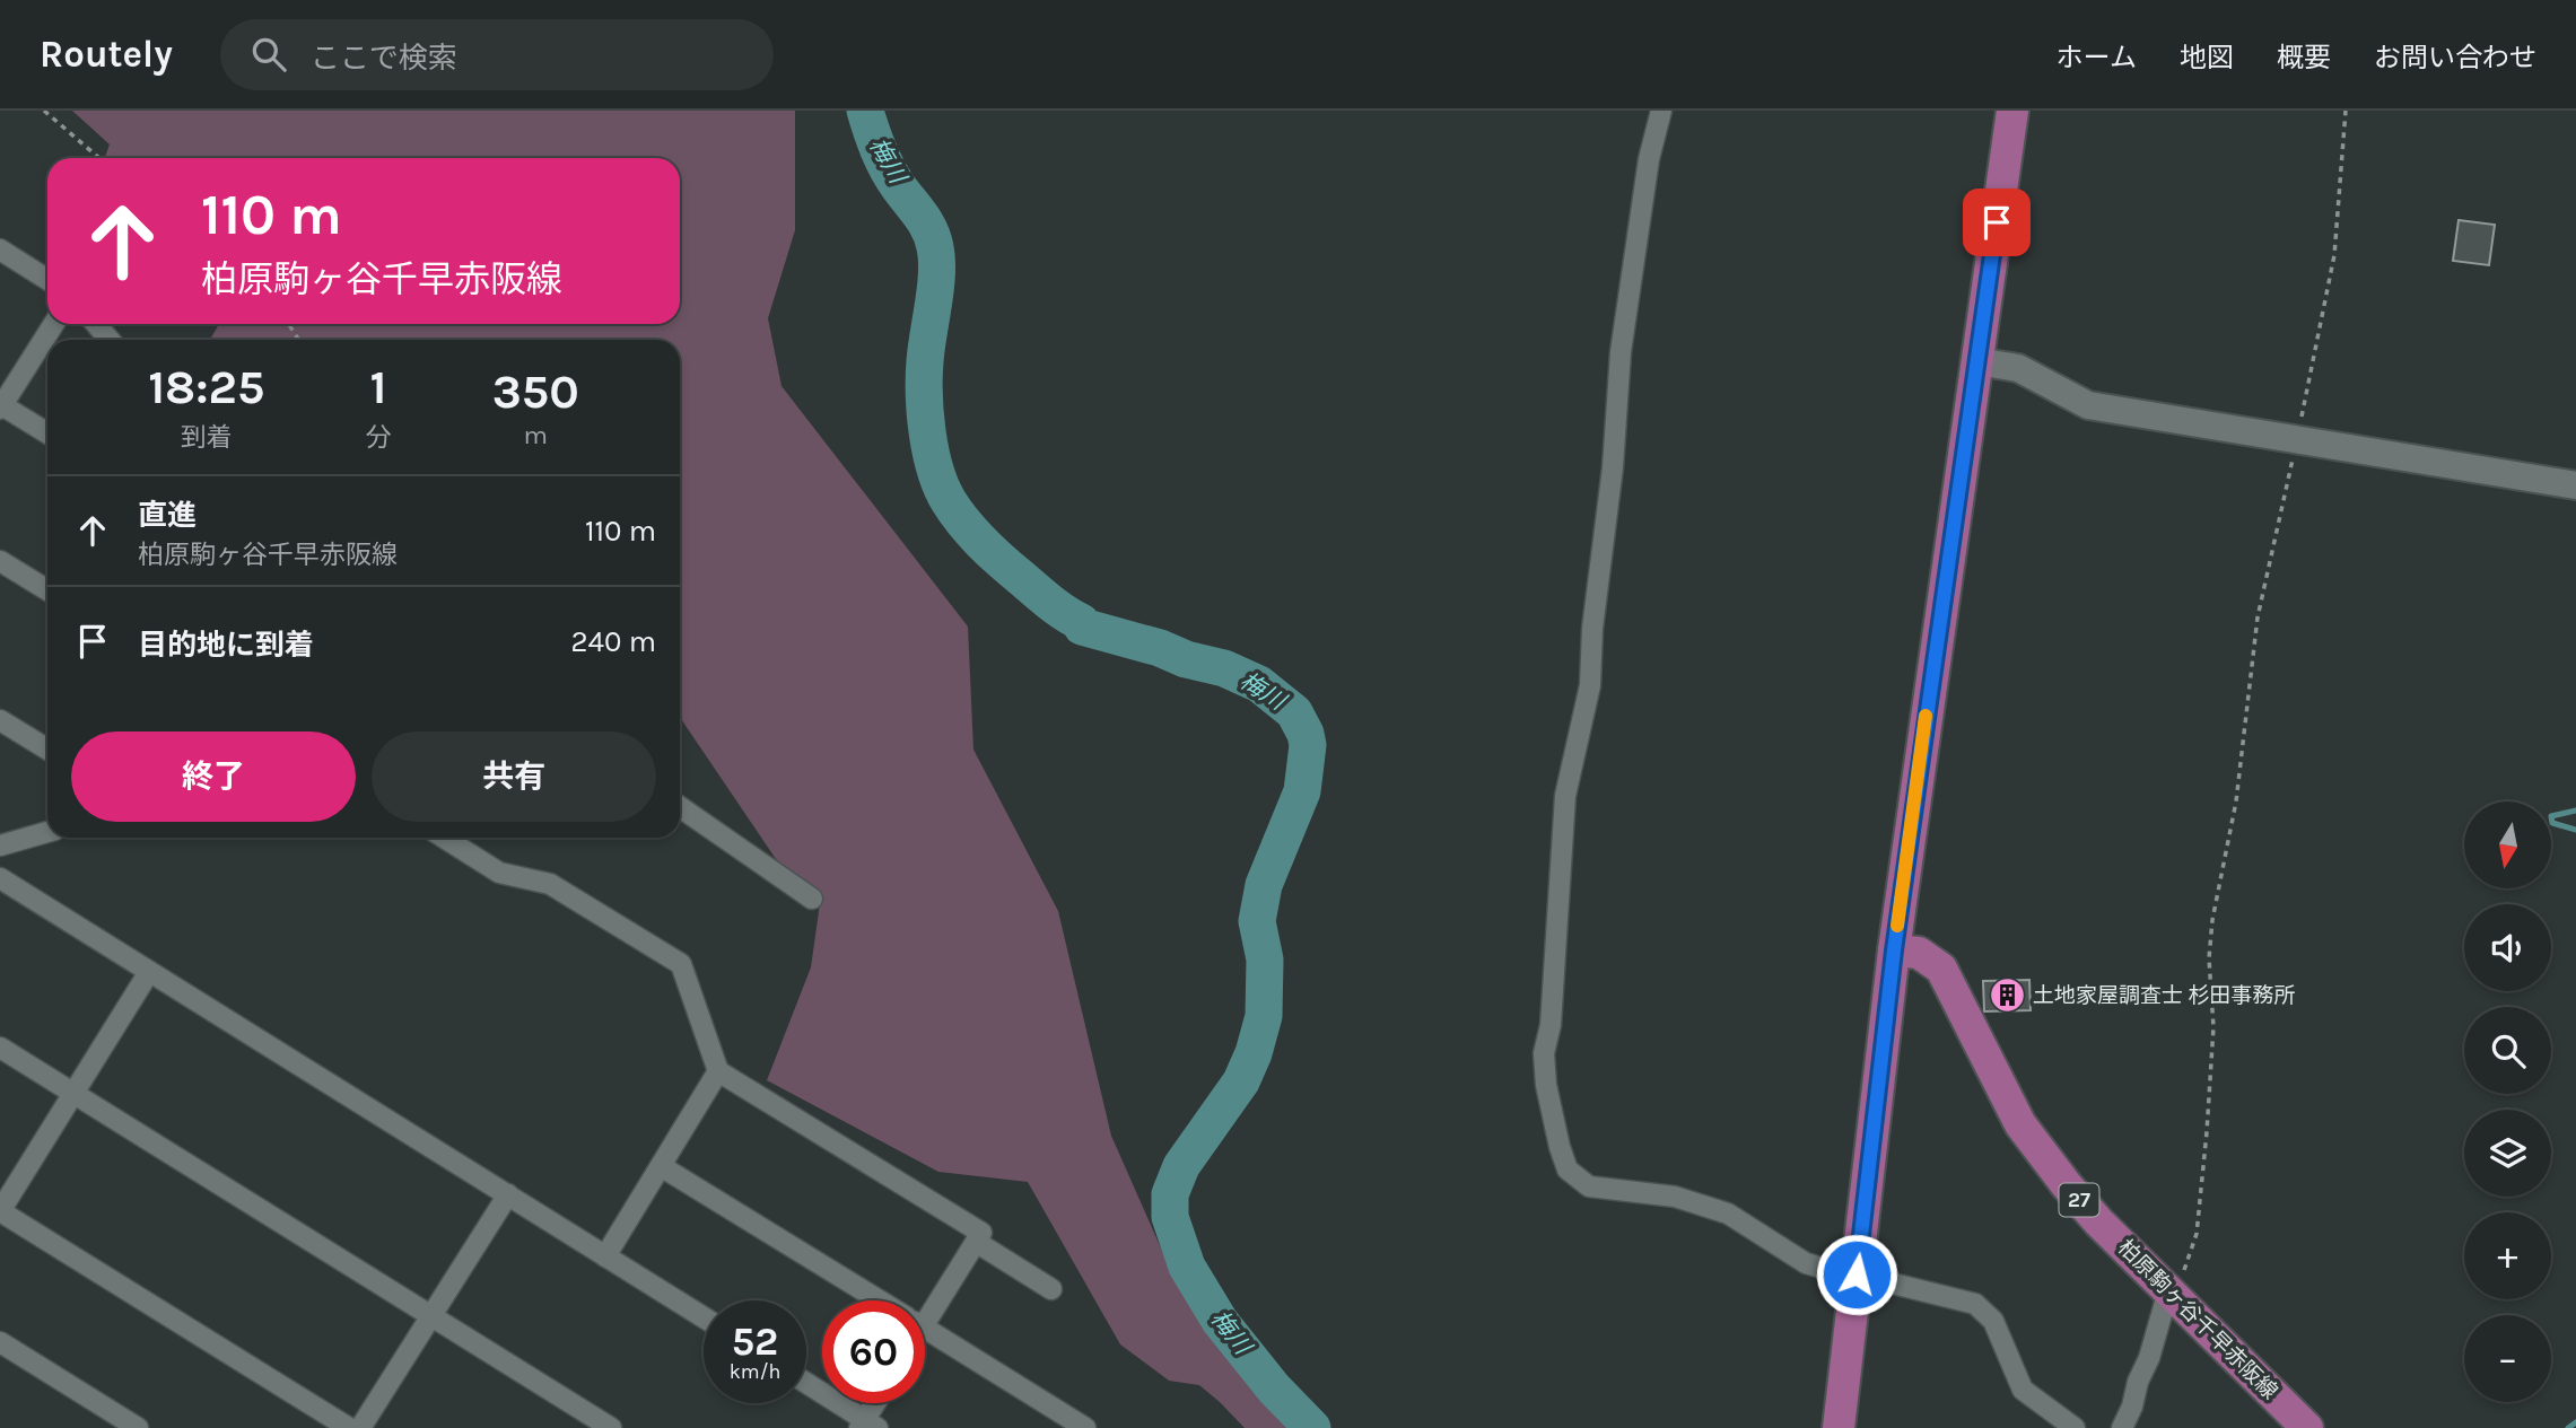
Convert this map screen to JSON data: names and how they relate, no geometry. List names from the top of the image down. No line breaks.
{"streets":{"main road":["27","柏原駒ヶ谷千早赤阪線"]},"water":["梅川"],"places":{"building":["土地家屋調査士 杉田事務所"]},"north":"bottom","page":{"header":"Routely","search":"ここで検索","nav":["ホーム","地図","概要","お問い合わせ"],"turn":["110 m","柏原駒ヶ谷千早赤阪線"],"eta":["18:25","到着","1","分","350","m"],"list":[{"name":"直進","note":"柏原駒ヶ谷千早赤阪線","value":"110 m"},{"name":"目的地に到着","value":"240 m"}],"buttons":["終了","共有"],"map_buttons":["+","−"],"speed":"52 km/h","limit":"60"}}
